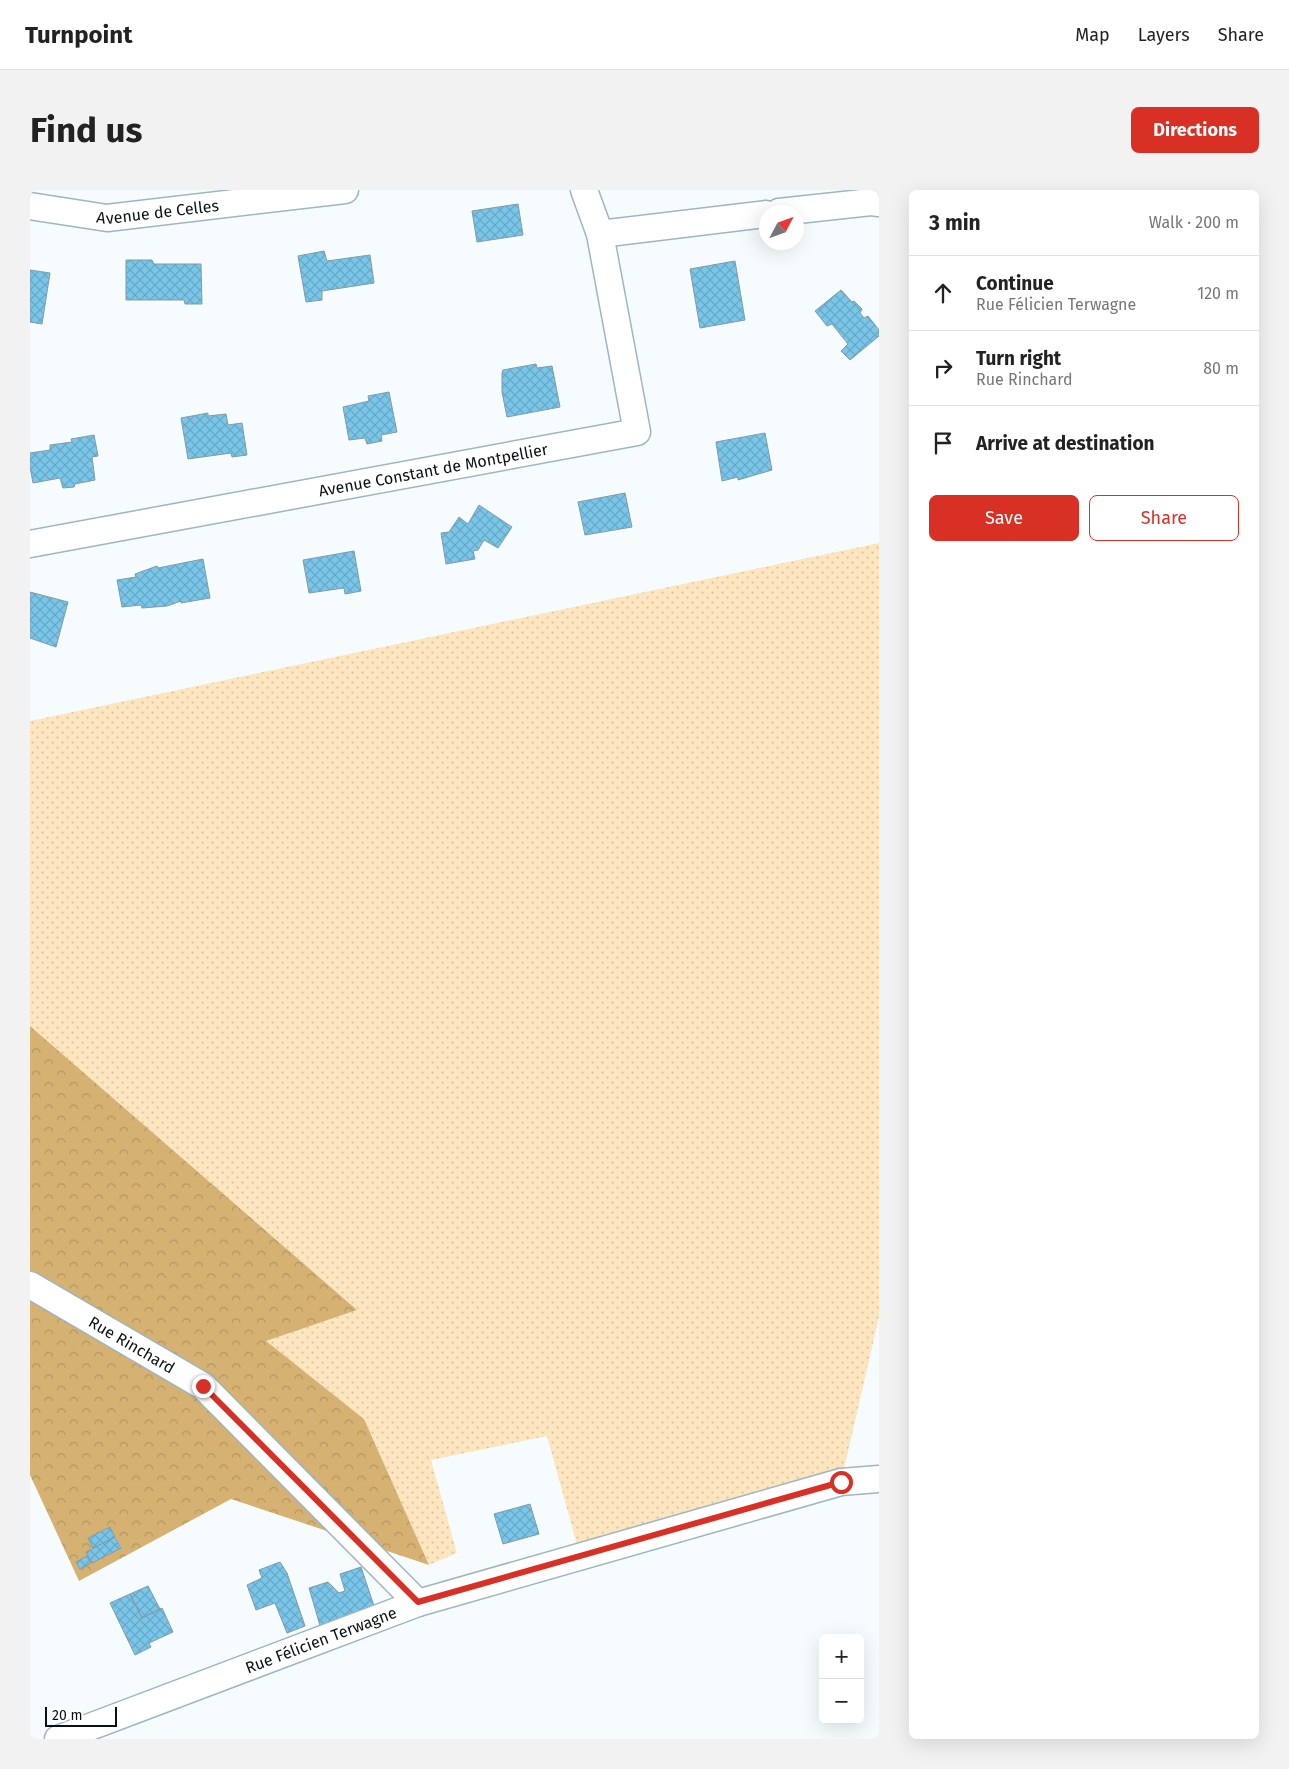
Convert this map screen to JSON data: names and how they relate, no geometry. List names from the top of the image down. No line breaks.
{"streets":{"street":["Avenue de Celles","Avenue Constant de Montpellier","Rue Rinchard","Rue Félicien Terwagne"]},"crossings":[["Rue Rinchard","Rue Félicien Terwagne"]],"scale_bar":"20 m","north":"top right","page":{"header":"Turnpoint","nav":["Map","Layers","Share"],"buttons":["Directions",["Save","Share"]],"title":"Find us","heading":["3 min","Walk · 200 m"],"list":[["Continue","Rue Félicien Terwagne","120 m"],["Turn right","Rue Rinchard","80 m"],"Arrive at destination"],"map_buttons":["+","−"],"scale":"20 m"}}
